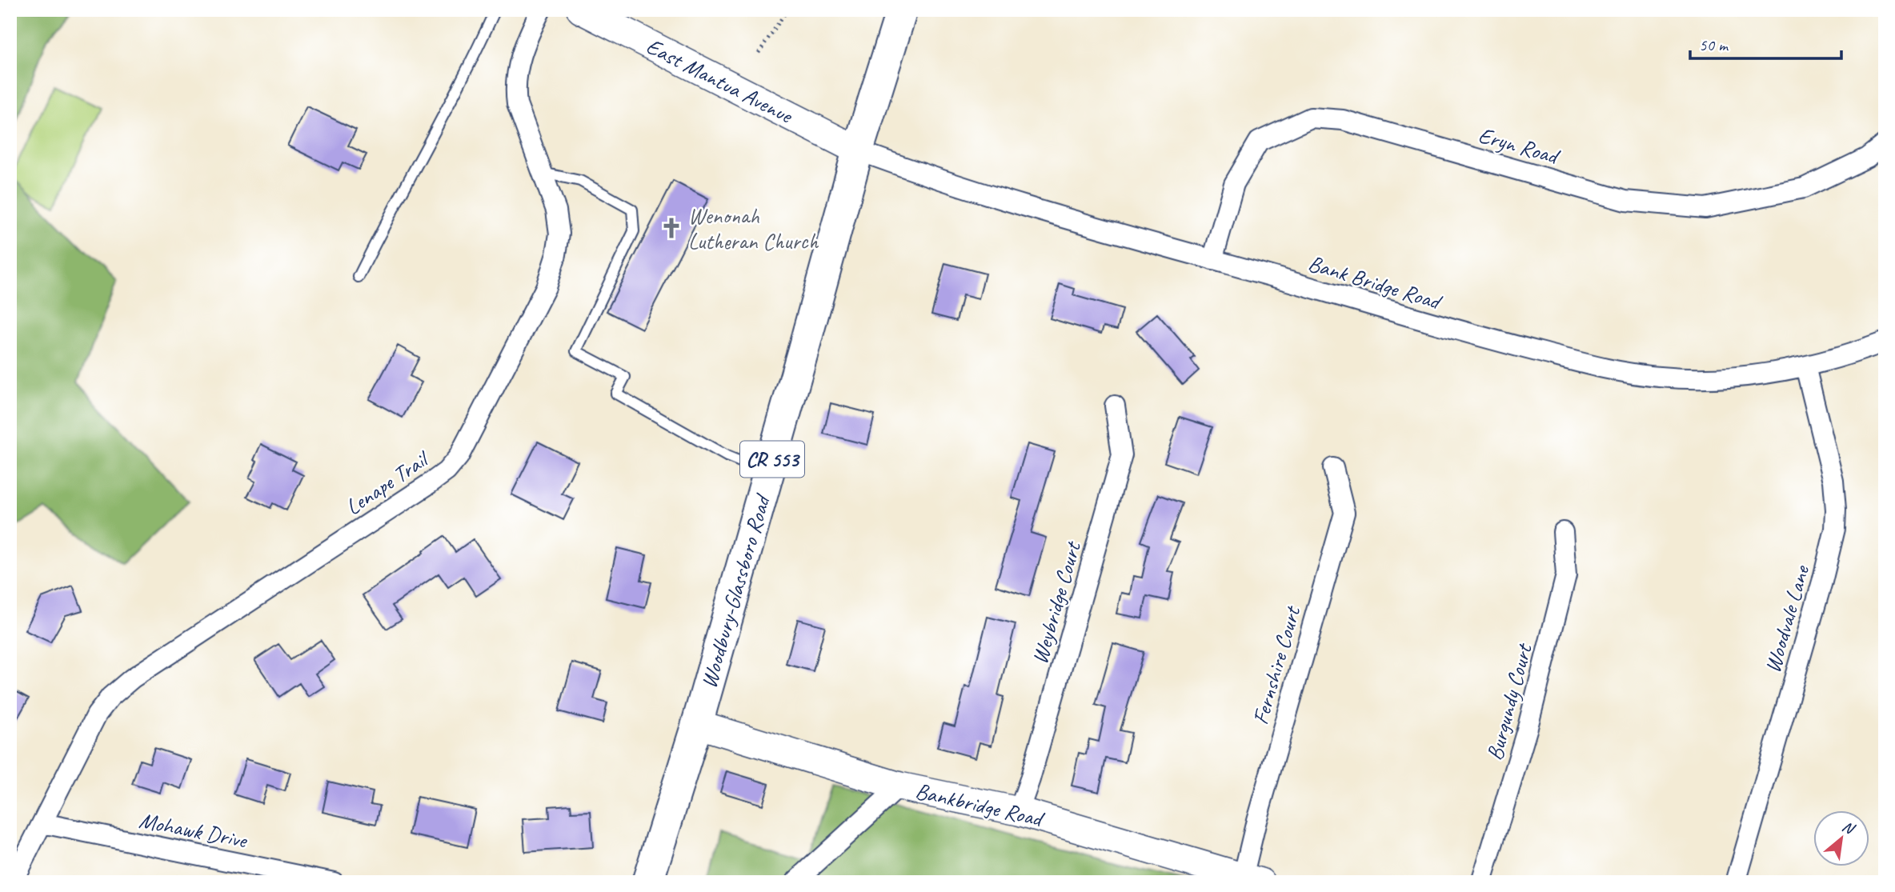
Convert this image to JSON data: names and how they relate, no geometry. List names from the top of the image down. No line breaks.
{"streets":{"main road":["CR 553","Woodbury-Glassboro Road"],"street":["East Mantua Avenue","Eryn Road","Bank Bridge Road","Lenape Trail","Weybridge Court","Woodvale Lane","Fernshire Court","Burgundy Court","Bankbridge Road","Mohawk Drive"]},"crossings":[["East Mantua Avenue","Bank Bridge Road"],["East Mantua Avenue","Woodbury-Glassboro Road"],["Eryn Road","Bank Bridge Road"],["Bank Bridge Road","Woodbury-Glassboro Road"],["Bank Bridge Road","Woodvale Lane"],["Lenape Trail","Mohawk Drive"],["Woodbury-Glassboro Road","Bankbridge Road"],["Weybridge Court","Bankbridge Road"],["Fernshire Court","Bankbridge Road"]],"places":{"church":["Wenonah Lutheran Church"]},"scale_bar":"50 m","north":"top right"}
